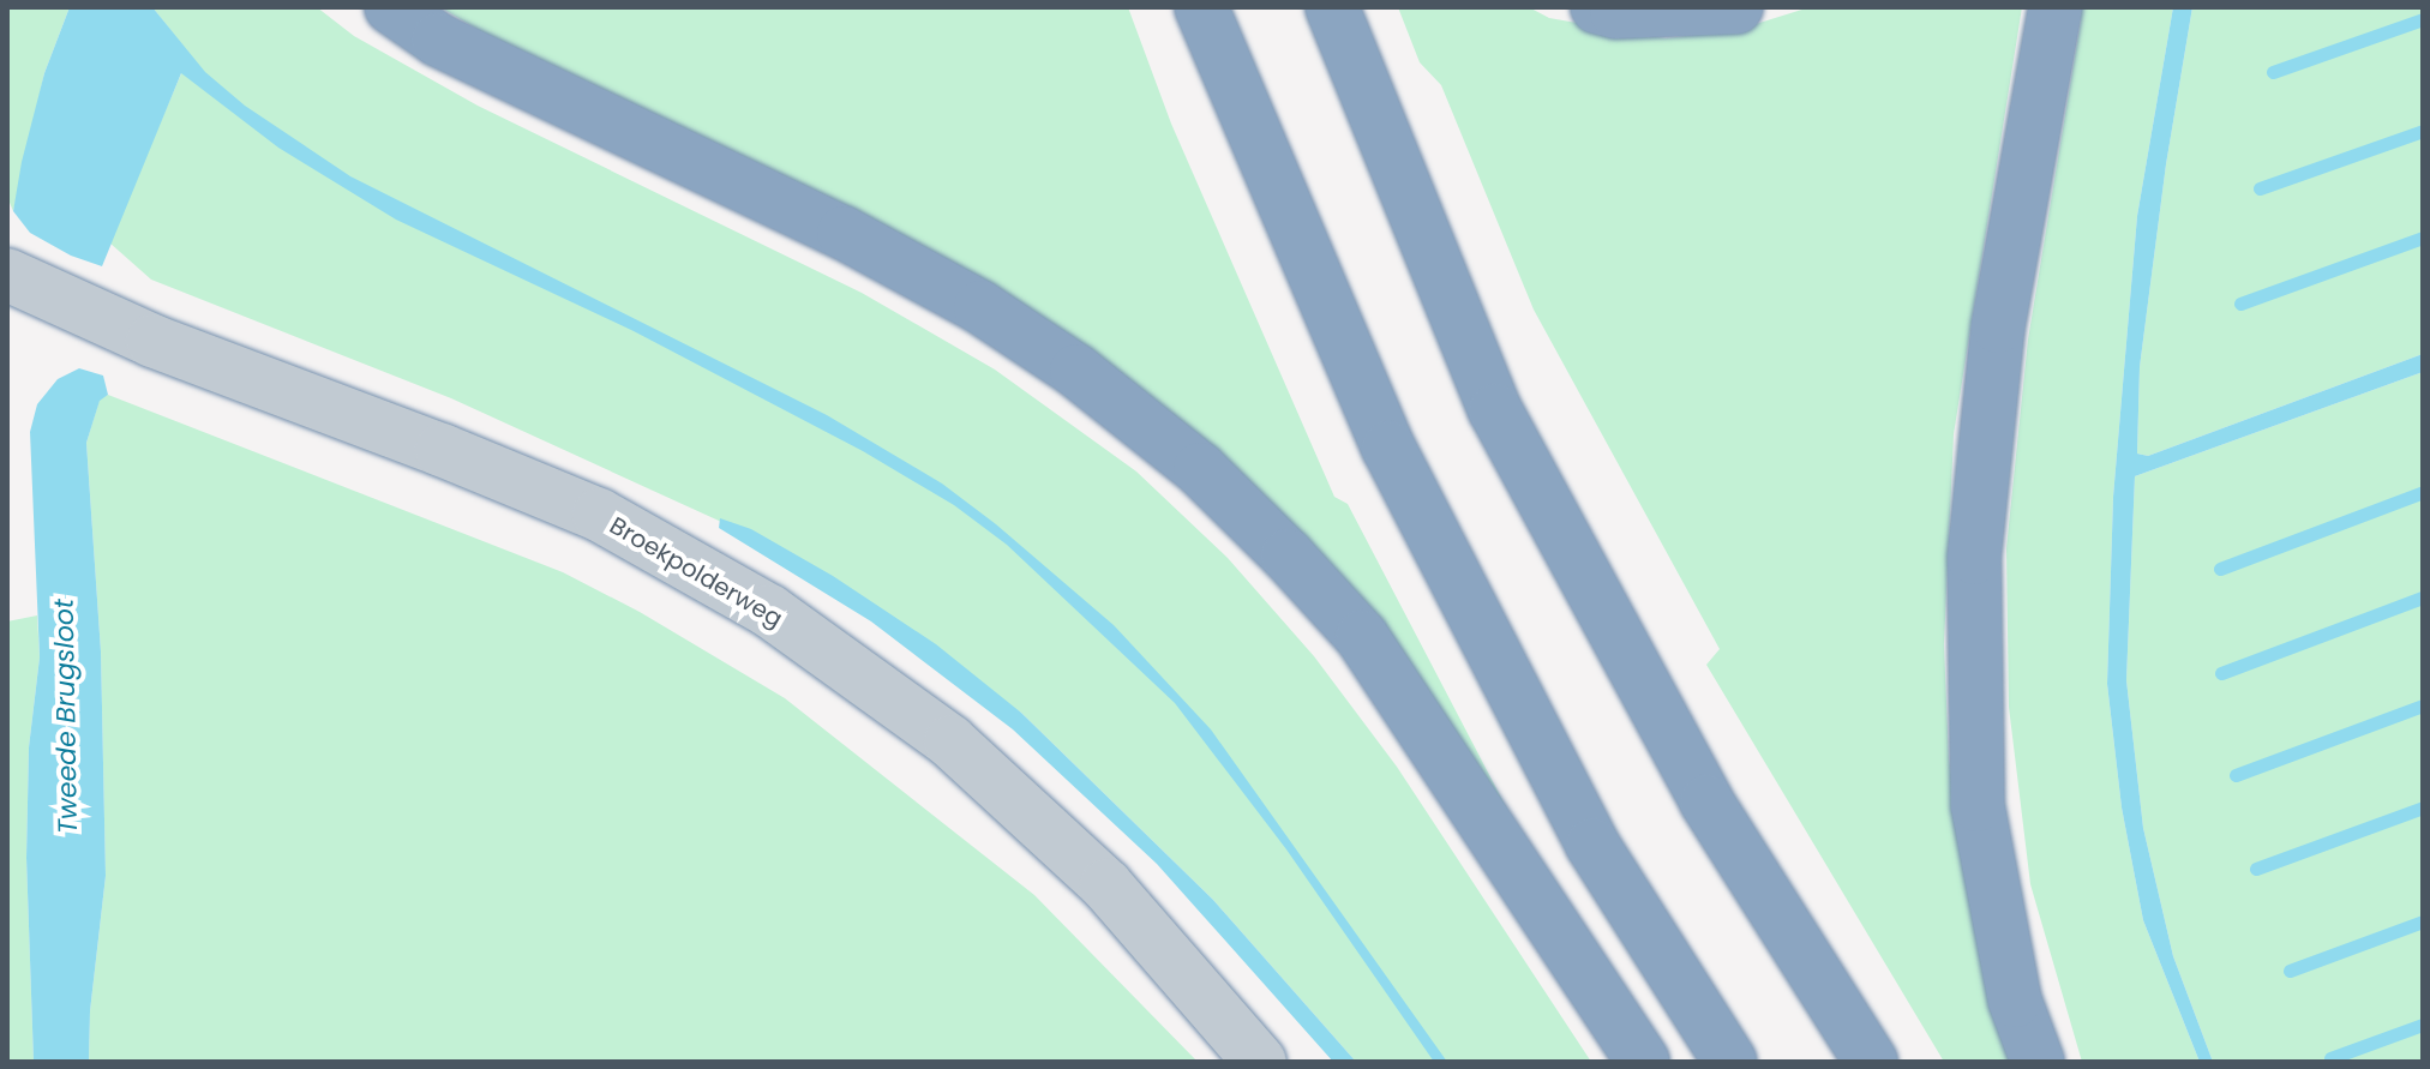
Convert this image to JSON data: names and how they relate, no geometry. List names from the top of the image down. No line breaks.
{"streets":{"street":["Broekpolderweg"]},"water":["Tweede Brugsloot"]}
